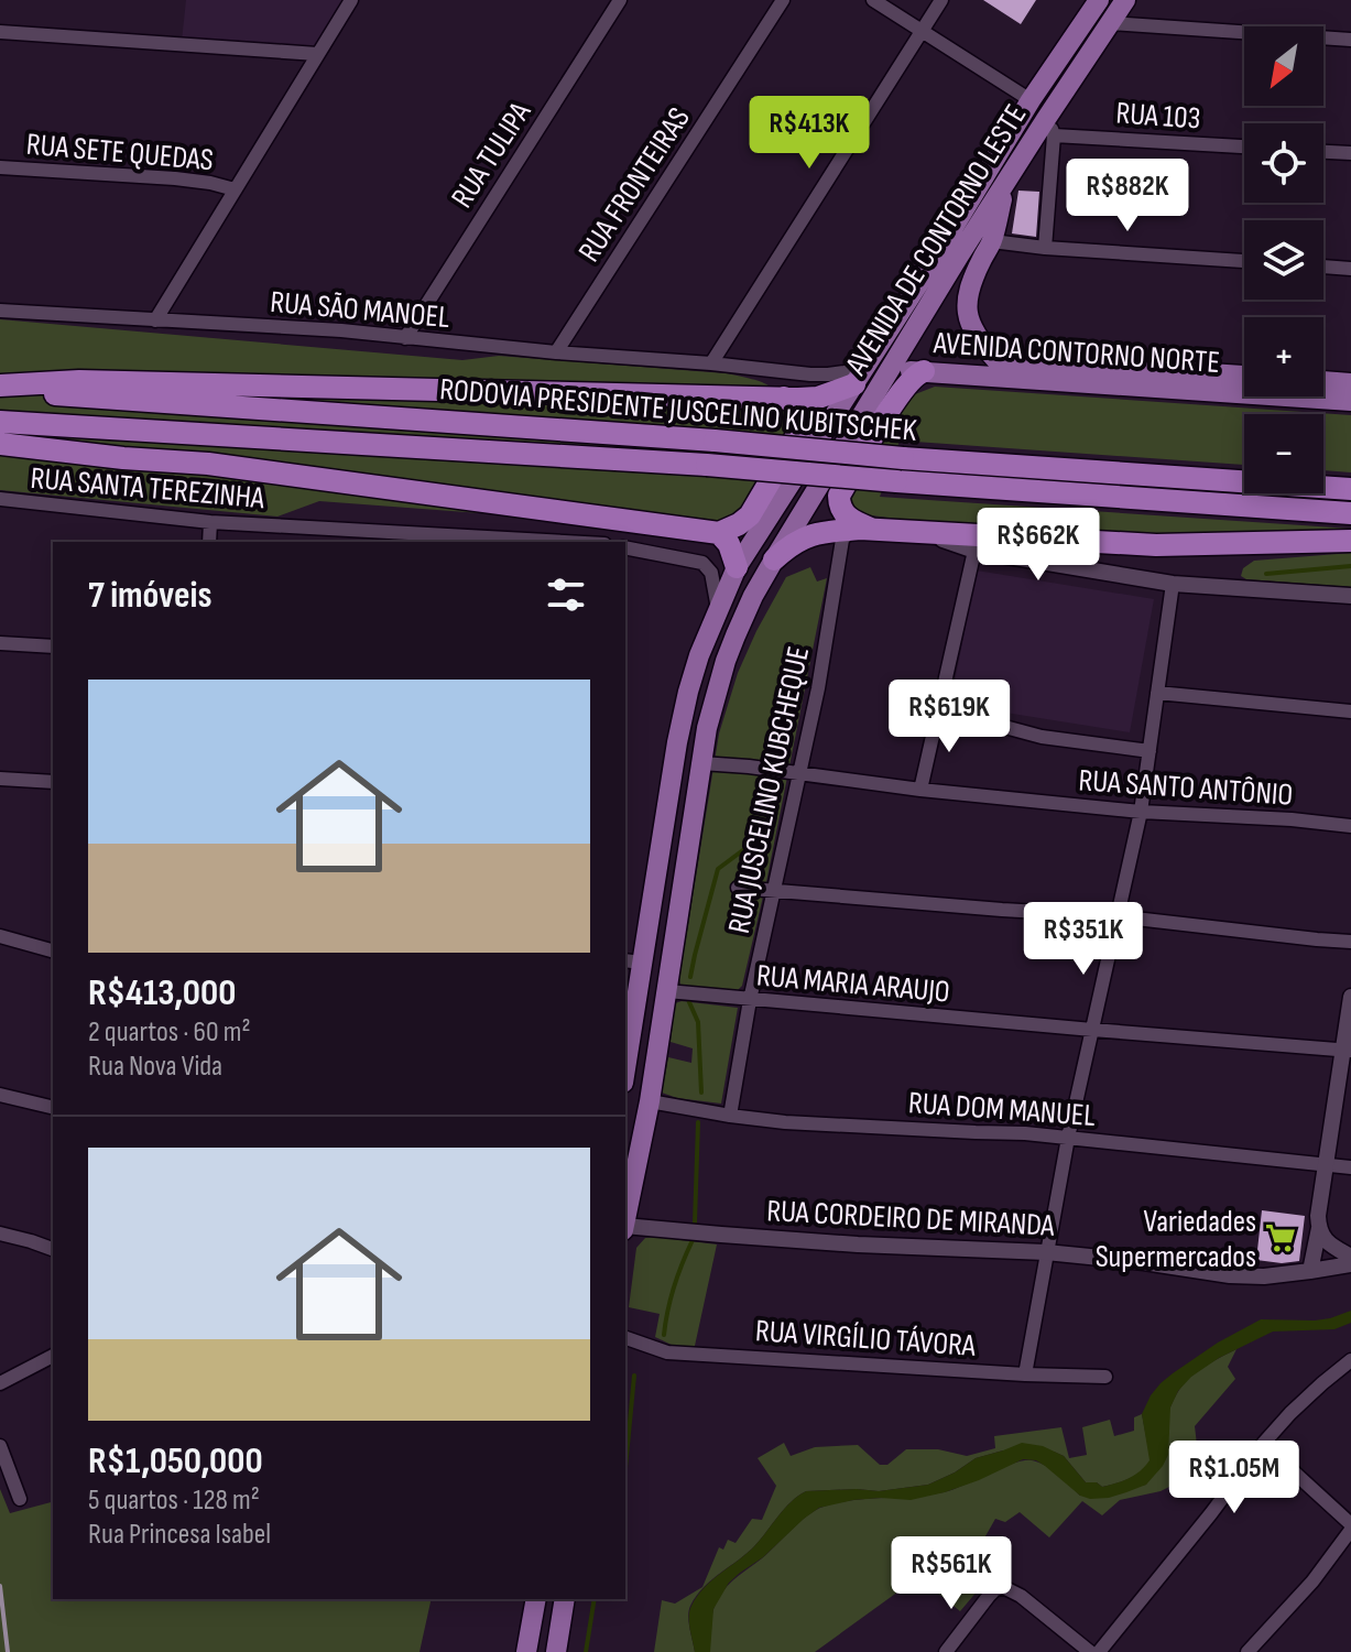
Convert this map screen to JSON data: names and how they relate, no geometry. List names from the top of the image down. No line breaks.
{"streets":{"highway":["RODOVIA PRESIDENTE JUSCELINO KUBITSCHEK"],"main road":["AVENIDA DE CONTORNO LESTE","AVENIDA CONTORNO NORTE"],"street":["RUA 103","RUA SETE QUEDAS","RUA TULIPA","RUA FRONTEIRAS","RUA SÃO MANOEL","RUA SANTA TEREZINHA","RUA SANTO ANTÔNIO","RUA JUSCELINO KUBCHEQUE","RUA MARIA ARAUJO","RUA DOM MANUEL","RUA CORDEIRO DE MIRANDA","RUA VIRGÍLIO TÁVORA"]},"crossings":[["RUA 103","AVENIDA DE CONTORNO LESTE"],["RUA SETE QUEDAS","RUA SÃO MANOEL"],["RUA TULIPA","RUA SÃO MANOEL"],["RUA FRONTEIRAS","RUA SÃO MANOEL"],["AVENIDA DE CONTORNO LESTE","RUA SÃO MANOEL"],["AVENIDA DE CONTORNO LESTE","AVENIDA CONTORNO NORTE"],["AVENIDA DE CONTORNO LESTE","RUA SANTO ANTÔNIO"],["AVENIDA DE CONTORNO LESTE","RUA MARIA ARAUJO"],["AVENIDA DE CONTORNO LESTE","RUA DOM MANUEL"],["RUA SANTO ANTÔNIO","RUA JUSCELINO KUBCHEQUE"],["RUA JUSCELINO KUBCHEQUE","RUA MARIA ARAUJO"],["RUA JUSCELINO KUBCHEQUE","RUA DOM MANUEL"]],"places":{"supermarket":["Variedades Supermercados"]},"north":"bottom left","page":{"map_buttons":["+","−"],"price":["R$413K","R$882K","R$662K","R$619K","R$351K","R$1.05M","R$561K"],"heading":"7 imóveis","list":[{"name":"R$413,000","note":"2 quartos · 60 m² · Rua Nova Vida"},{"name":"R$1,050,000","note":"5 quartos · 128 m² · Rua Princesa Isabel"}]}}
